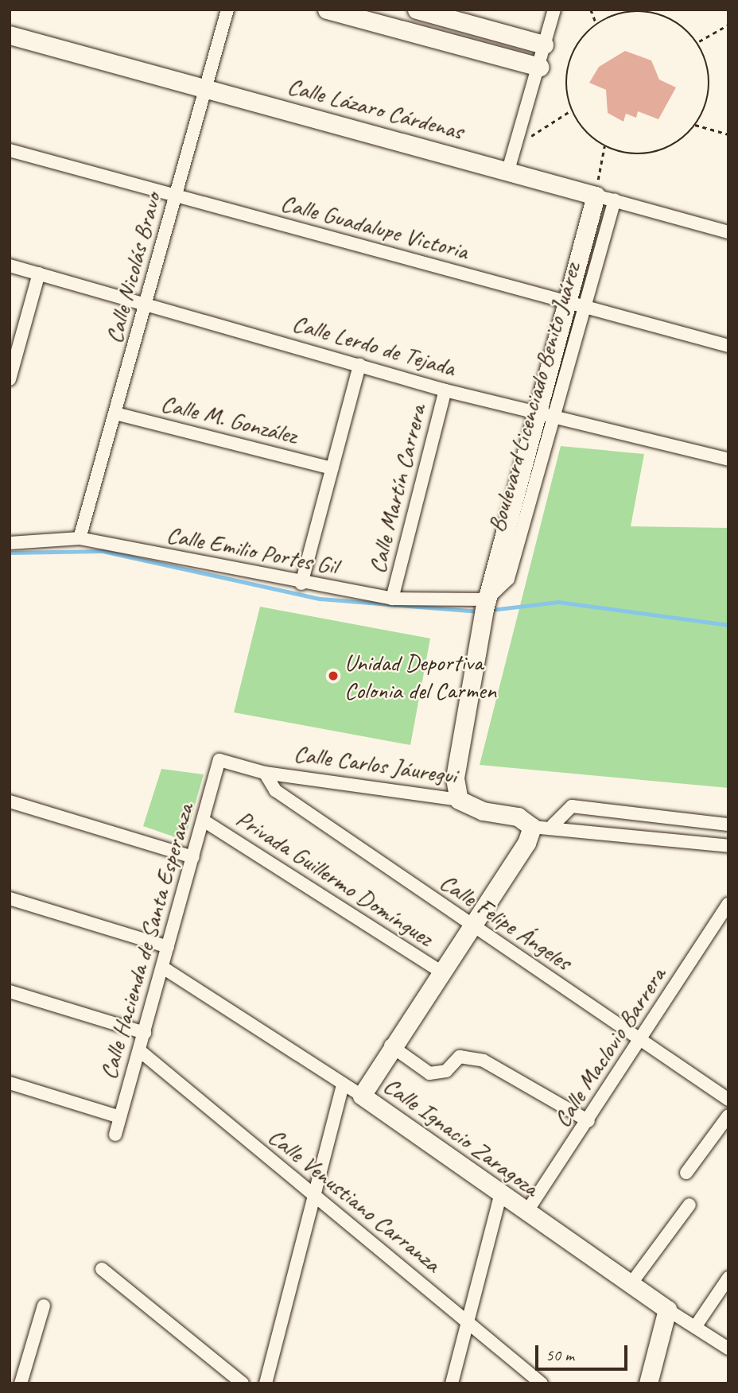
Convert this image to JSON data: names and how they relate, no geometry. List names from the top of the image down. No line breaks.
{"streets":{"street":["Calle Lázaro Cárdenas","Calle Guadalupe Victoria","Calle Nicolás Bravo","Calle Lerdo de Tejada","Boulevard Licenciado Benito Juárez","Calle M. González","Calle Martín Carrera","Calle Emilio Portes Gil","Calle Carlos Jáuregui","Privada Guillermo Domínguez","Calle Felipe Ángeles","Calle Hacienda de Santa Esperanza","Calle Maclovio Barrera","Calle Ignacio Zaragoza","Calle Venustiano Carranza"]},"crossings":[["Calle Lázaro Cárdenas","Calle Nicolás Bravo"],["Calle Lázaro Cárdenas","Boulevard Licenciado Benito Juárez"],["Calle Guadalupe Victoria","Calle Nicolás Bravo"],["Calle Guadalupe Victoria","Boulevard Licenciado Benito Juárez"],["Calle Nicolás Bravo","Calle Lerdo de Tejada"],["Calle Nicolás Bravo","Calle M. González"],["Calle Nicolás Bravo","Calle Emilio Portes Gil"],["Calle Lerdo de Tejada","Boulevard Licenciado Benito Juárez"],["Calle Lerdo de Tejada","Calle Martín Carrera"],["Boulevard Licenciado Benito Juárez","Calle Emilio Portes Gil"],["Boulevard Licenciado Benito Juárez","Calle Carlos Jáuregui"],["Calle Martín Carrera","Calle Emilio Portes Gil"],["Calle Carlos Jáuregui","Calle Felipe Ángeles"],["Calle Carlos Jáuregui","Calle Hacienda de Santa Esperanza"],["Privada Guillermo Domínguez","Calle Hacienda de Santa Esperanza"],["Calle Felipe Ángeles","Calle Maclovio Barrera"],["Calle Hacienda de Santa Esperanza","Calle Ignacio Zaragoza"],["Calle Hacienda de Santa Esperanza","Calle Venustiano Carranza"],["Calle Maclovio Barrera","Calle Ignacio Zaragoza"]],"places":["Unidad Deportiva Colonia del Carmen"],"scale_bar":"50 m"}
